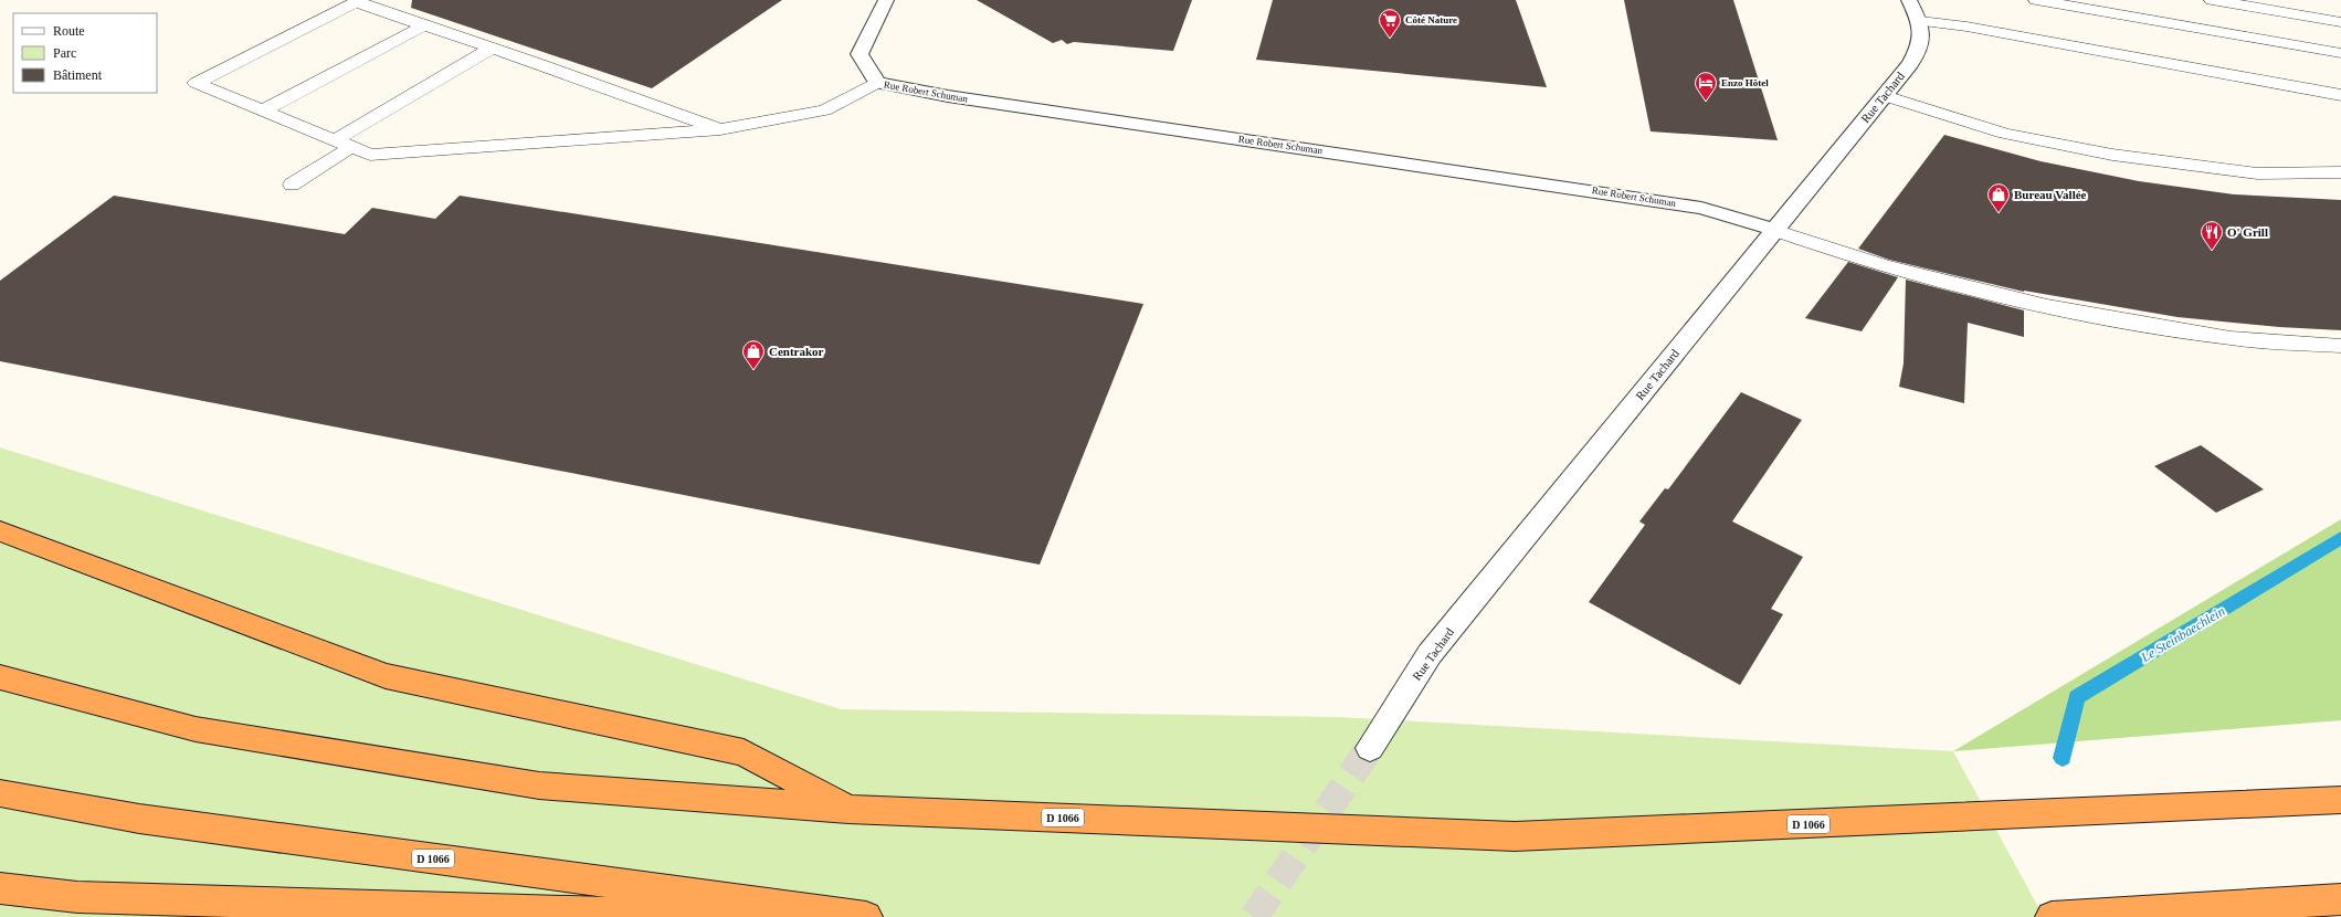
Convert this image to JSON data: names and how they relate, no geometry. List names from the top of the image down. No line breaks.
{"streets":{"highway":["D 1066"],"street":["Rue Robert Schuman","Rue Tachard"]},"crossings":[["Rue Robert Schuman","Rue Tachard"]],"water":["Le Steinbaechlein"],"places":{"supermarket":["Côté Nature"],"hotel":["Enzo Hôtel"],"shop":["Bureau Vallée","Centrakor"],"restaurant":["O' Grill"]},"legend":["Route","Parc","Bâtiment"]}
